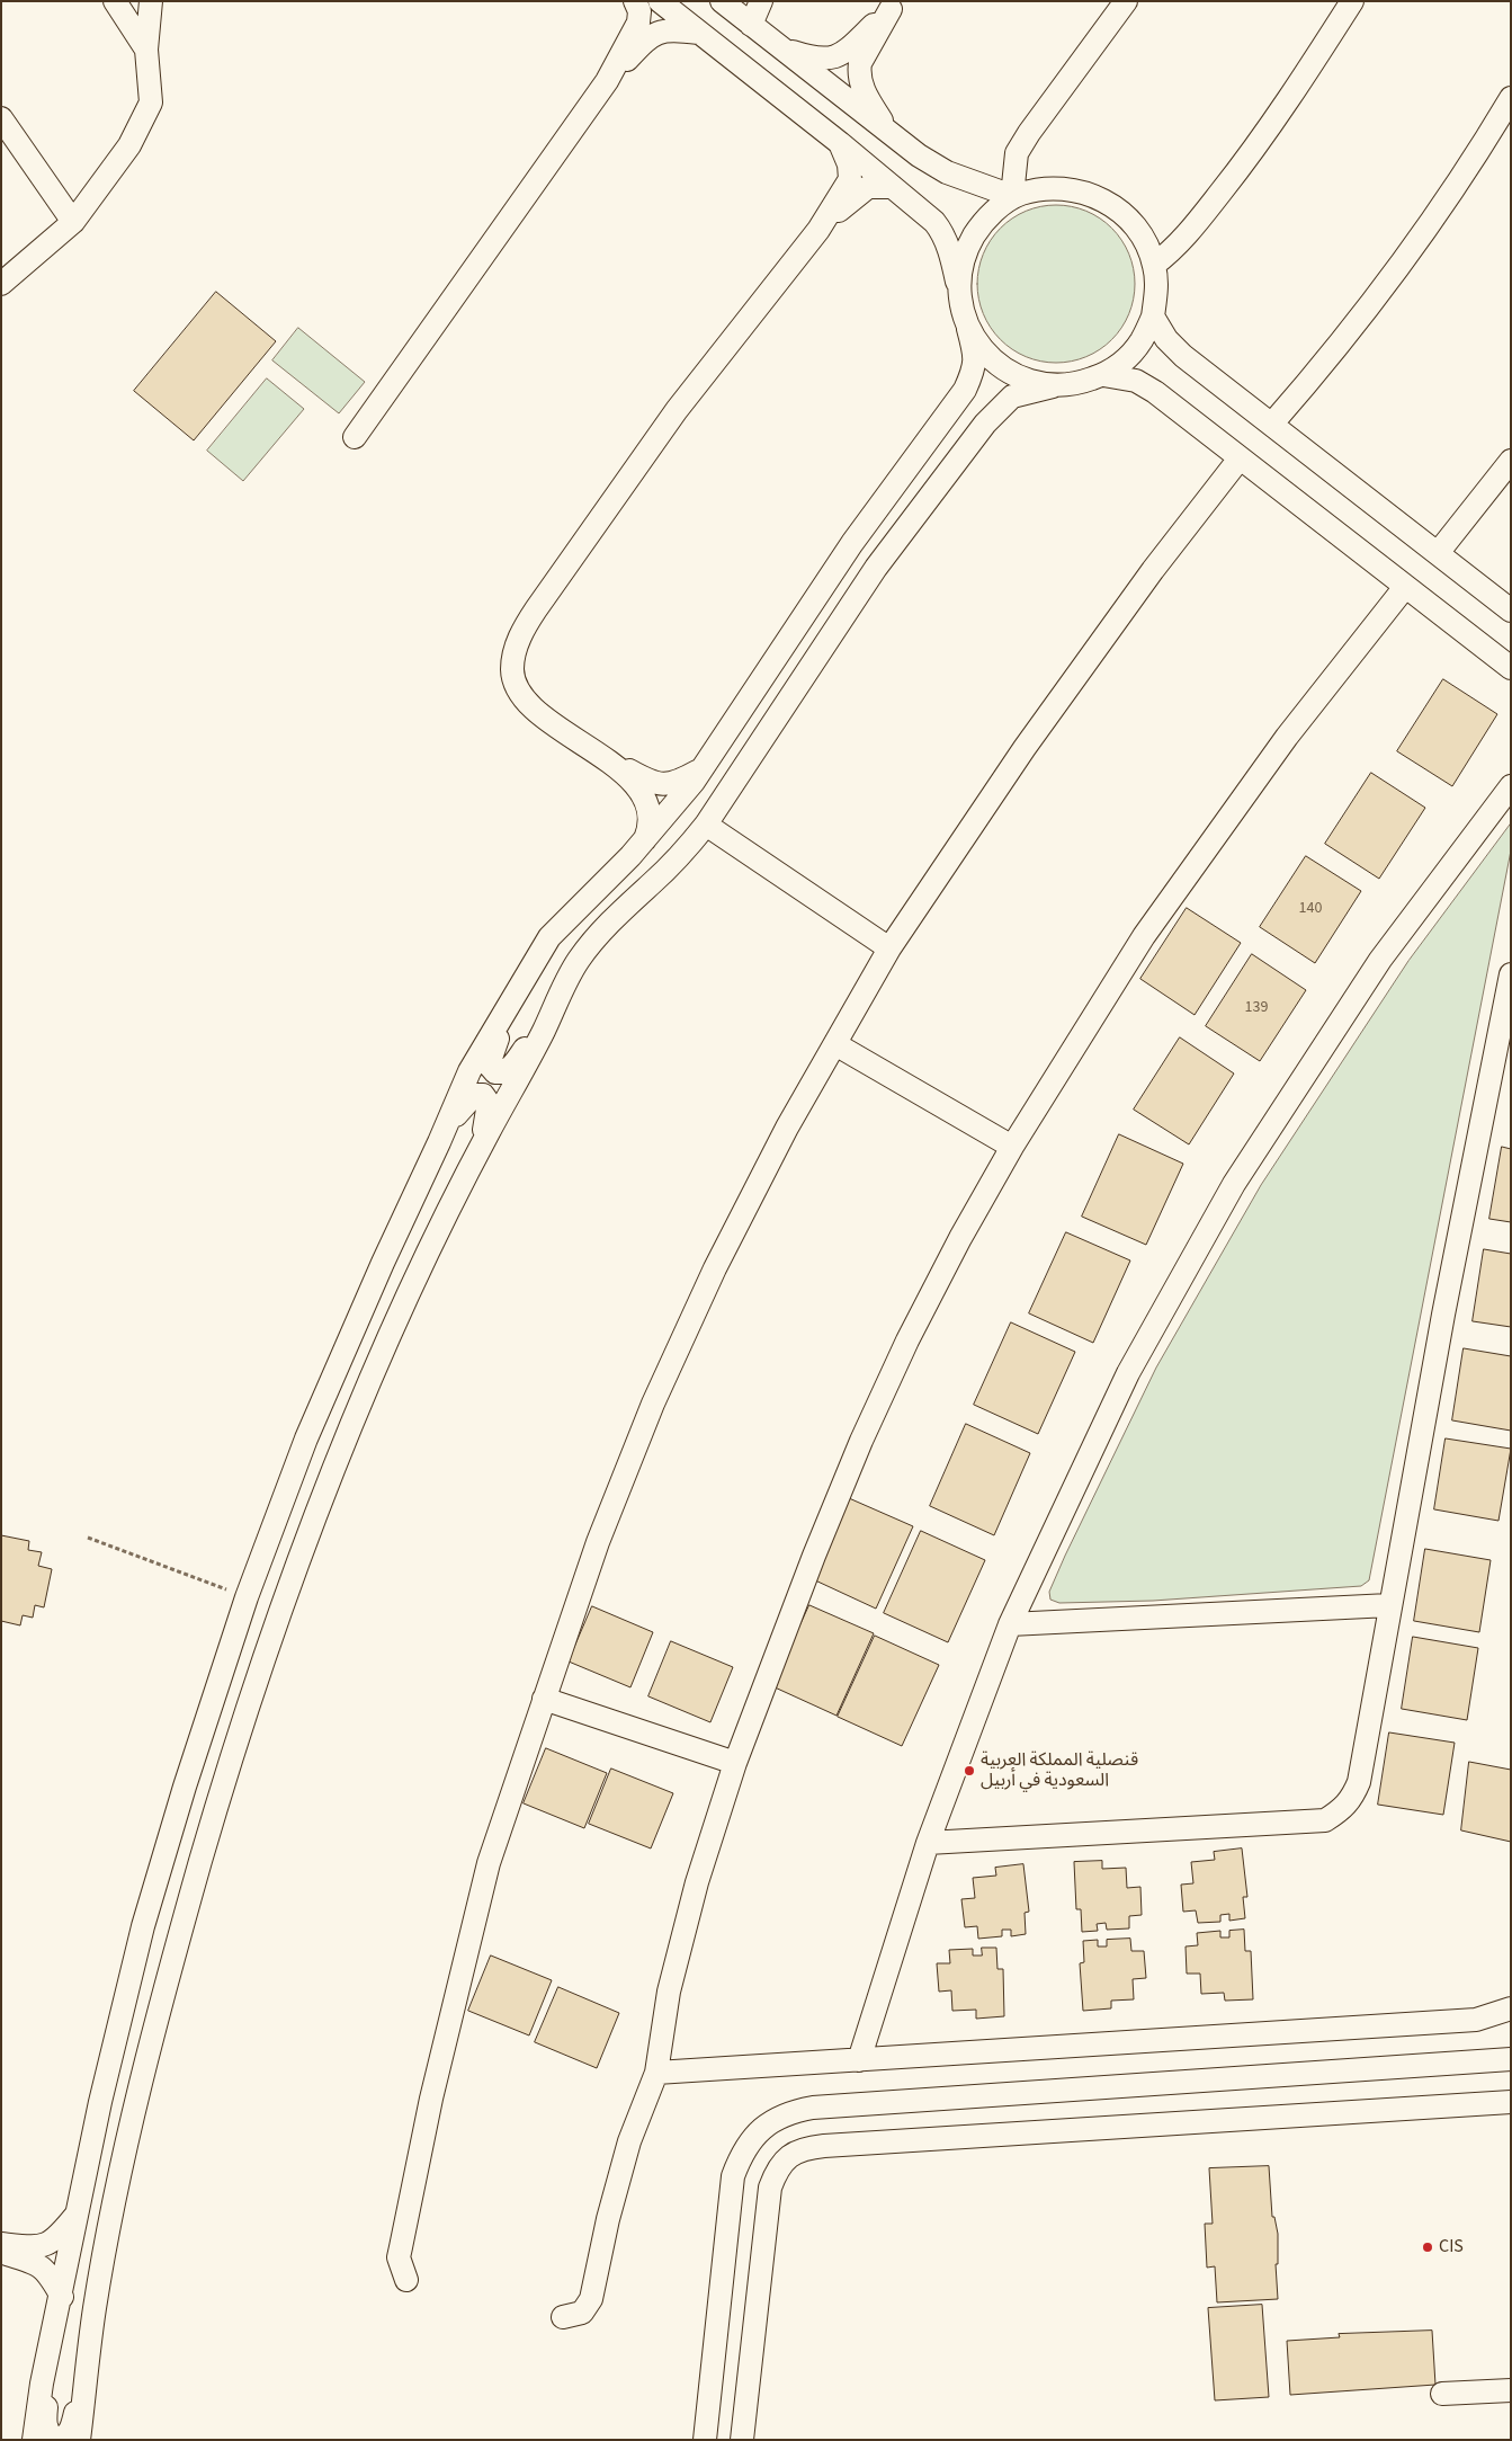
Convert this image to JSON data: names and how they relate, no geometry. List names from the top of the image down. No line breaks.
{"places":["قنصلية المملكة العربية السعودية في أربيل","CIS"],"house_numbers":["140","139"]}
